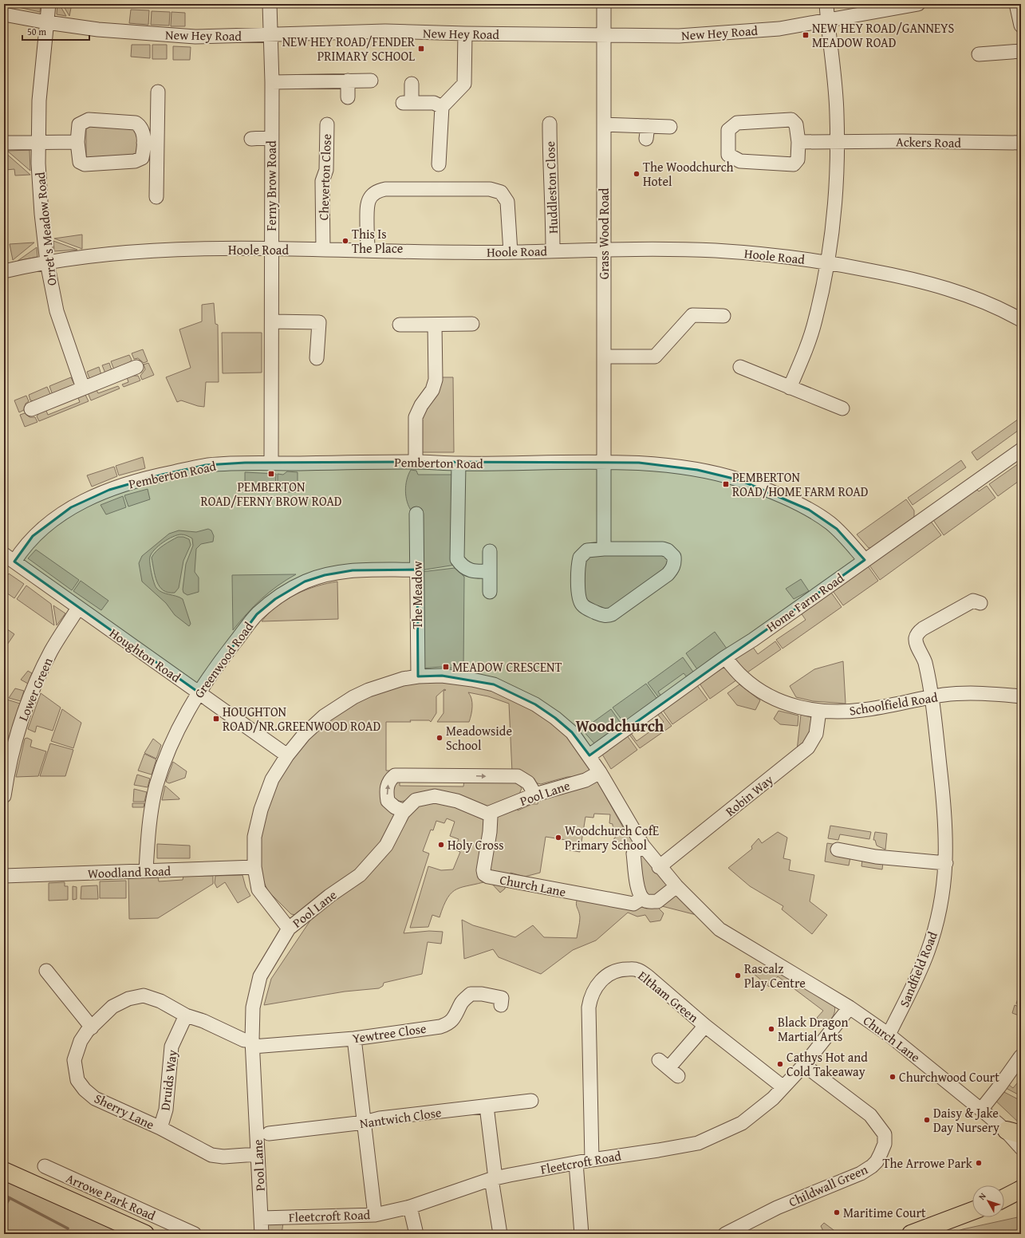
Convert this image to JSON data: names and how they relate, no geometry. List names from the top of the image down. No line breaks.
{"streets":{"main road":["Arrowe Park Road"],"street":["New Hey Road","Ackers Road","Cheverton Close","Ferny Brow Road","Huddleston Close","Orret's Meadow Road","Grass Wood Road","Hoole Road","Pemberton Road","The Meadow","Home Farm Road","Houghton Road","Greenwood Road","Lower Green","Schoolfield Road","Pool Lane","Robin Way","Woodland Road","Church Lane","Sandfield Road","Eltham Green","Yewtree Close","Druids Way","Sherry Lane","Nantwich Close","Fleetcroft Road","Childwall Green"]},"crossings":[["New Hey Road","Ferny Brow Road"],["New Hey Road","Orret's Meadow Road"],["New Hey Road","Grass Wood Road"],["Cheverton Close","Hoole Road"],["Ferny Brow Road","Hoole Road"],["Ferny Brow Road","Pemberton Road"],["Huddleston Close","Hoole Road"],["Orret's Meadow Road","Hoole Road"],["Grass Wood Road","Hoole Road"],["Grass Wood Road","Pemberton Road"],["Pemberton Road","Home Farm Road"],["Pemberton Road","Houghton Road"],["The Meadow","Greenwood Road"],["Home Farm Road","Schoolfield Road"],["Home Farm Road","Church Lane"],["Houghton Road","Greenwood Road"],["Houghton Road","Lower Green"],["Greenwood Road","Woodland Road"],["Schoolfield Road","Robin Way"],["Schoolfield Road","Sandfield Road"],["Pool Lane","Church Lane"],["Pool Lane","Yewtree Close"],["Pool Lane","Sherry Lane"],["Pool Lane","Fleetcroft Road"],["Robin Way","Church Lane"],["Church Lane","Sandfield Road"],["Church Lane","Fleetcroft Road"],["Eltham Green","Fleetcroft Road"],["Yewtree Close","Sherry Lane"],["Druids Way","Sherry Lane"],["Fleetcroft Road","Childwall Green"]],"districts":["Woodchurch"],"places":{"transit":["NEW HEY ROAD/GANNEYS MEADOW ROAD","NEW HEY ROAD/FENDER PRIMARY SCHOOL","PEMBERTON ROAD/FERNY BROW ROAD","PEMBERTON ROAD/HOME FARM ROAD","MEADOW CRESCENT","HOUGHTON ROAD/NR.GREENWOOD ROAD"],"other":["The Woodchurch Hotel","This Is The Place","Meadowside School","Woodchurch CofE Primary School","Holy Cross","Rascalz Play Centre","Black Dragon Martial Arts","Cathys Hot and Cold Takeaway","Churchwood Court","Daisy & Jake Day Nursery","The Arrowe Park","Maritime Court"]},"scale_bar":"50 m","north":"top left"}
